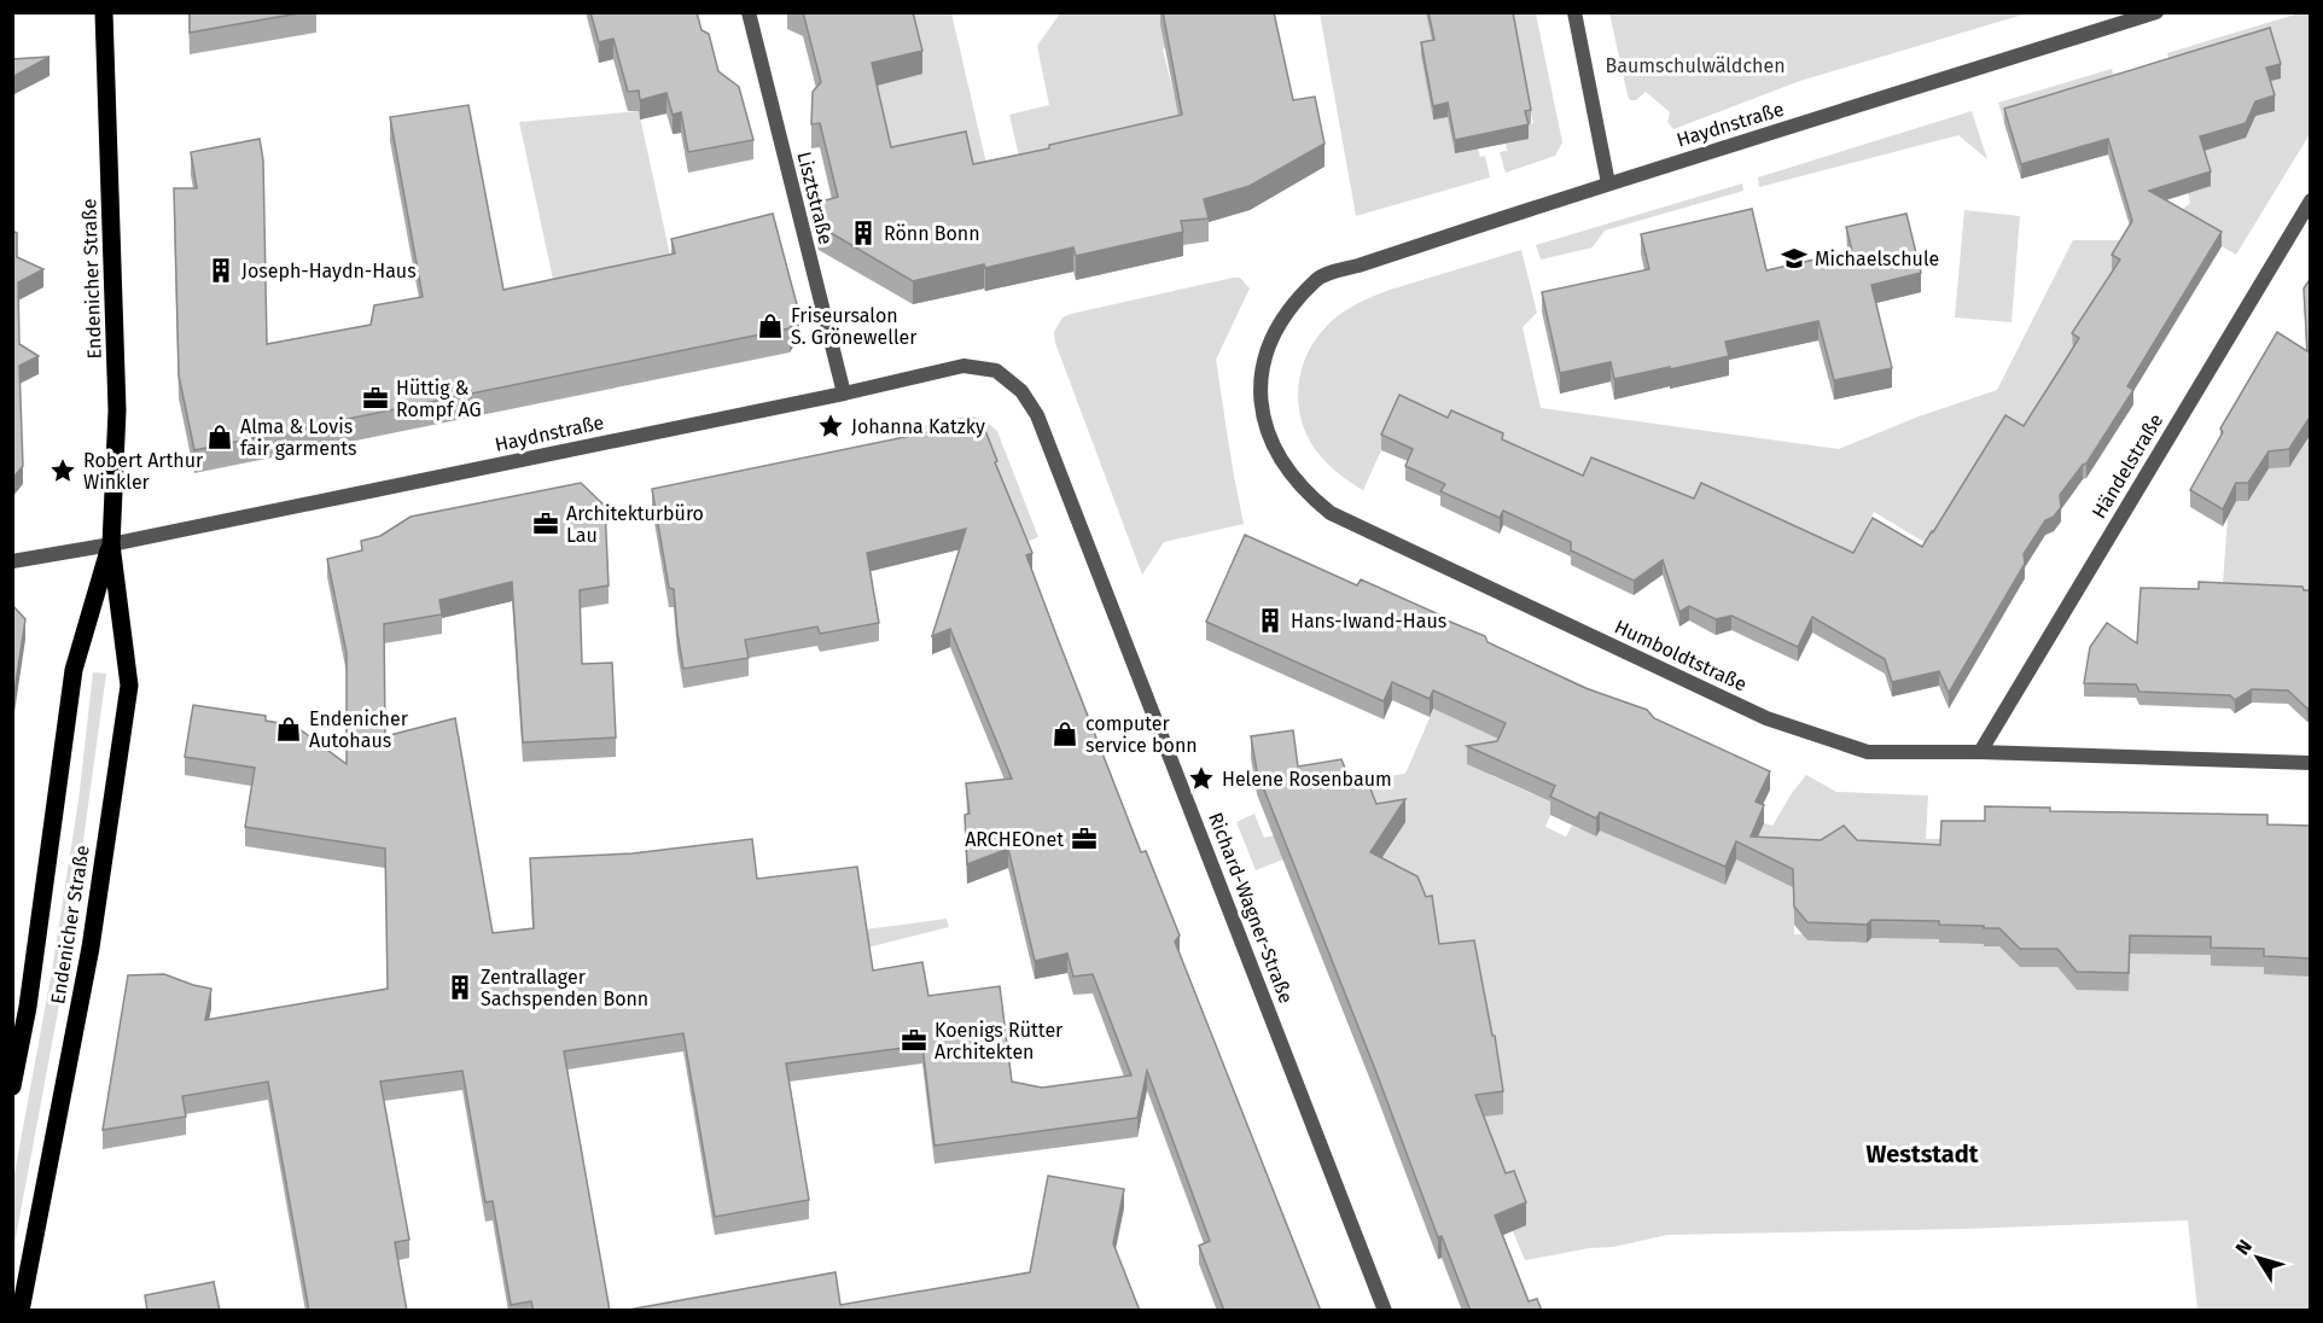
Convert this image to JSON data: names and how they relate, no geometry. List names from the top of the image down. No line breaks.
{"streets":{"main road":["Endenicher Straße"],"street":["Haydnstraße","Lisztstraße","Händelstraße","Humboldtstraße","Richard-Wagner-Straße"]},"crossings":[["Haydnstraße","Lisztstraße"],["Haydnstraße","Endenicher Straße"],["Haydnstraße","Humboldtstraße"],["Haydnstraße","Richard-Wagner-Straße"],["Händelstraße","Humboldtstraße"]],"districts":["Weststadt"],"parks":["Baumschulwäldchen"],"places":{"building":["Rönn Bonn","Joseph-Haydn-Haus","Hans-Iwand-Haus","Zentrallager Sachspenden Bonn"],"school or university":["Michaelschule"],"shop":["Friseursalon S. Gröneweller","Alma & Lovis fair garments","Endenicher Autohaus","computer service bonn"],"office":["Hüttig & Rompf AG","Architekturbüro Lau","ARCHEOnet","Koenigs Rütter Architekten"],"place":["Johanna Katzky","Robert Arthur Winkler","Helene Rosenbaum"]},"north":"top left"}
